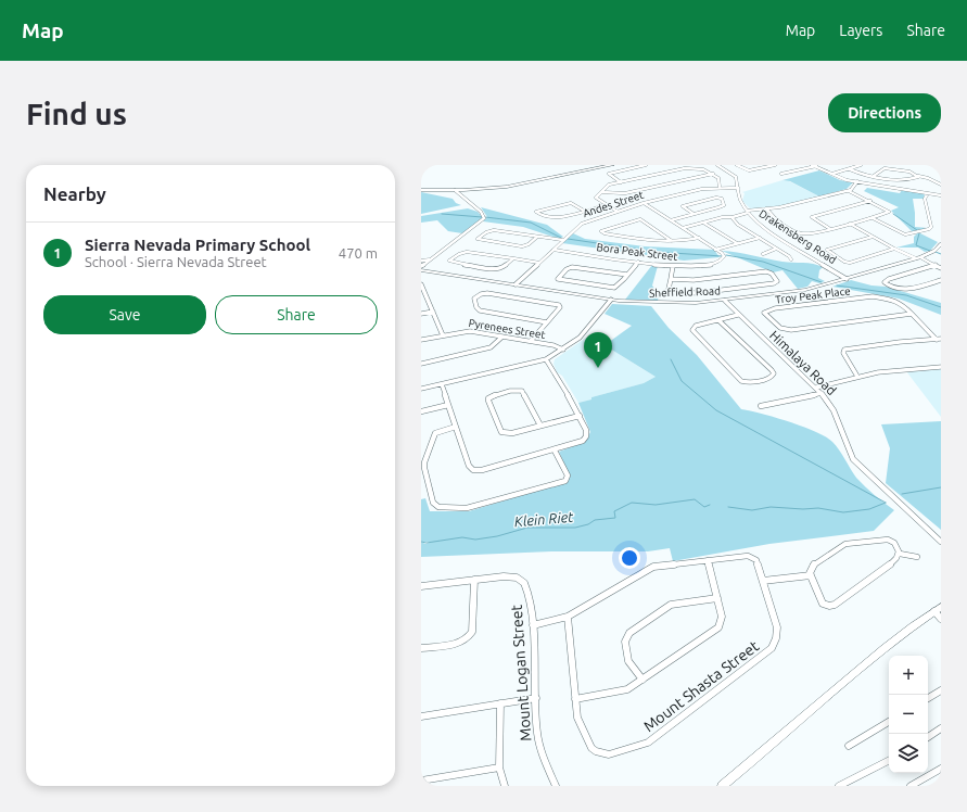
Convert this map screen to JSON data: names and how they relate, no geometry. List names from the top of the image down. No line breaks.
{"streets":{"street":["Andes Street","Drakensberg Road","Bora Peak Street","Sheffield Road","Troy Peak Place","Pyrenees Street","Himalaya Road","Mount Logan Street","Mount Shasta Street"]},"crossings":[["Andes Street","Drakensberg Road"],["Andes Street","Bora Peak Street"],["Andes Street","Sheffield Road"],["Drakensberg Road","Sheffield Road"],["Sheffield Road","Himalaya Road"],["Mount Logan Street","Mount Shasta Street"]],"water":["Klein Riet"],"page":{"header":"Map","nav":["Map","Layers","Share"],"buttons":["Directions",["Save","Share"]],"title":"Find us","heading":"Nearby","list":[{"mark":"1","name":"Sierra Nevada Primary School","note":"School · Sierra Nevada Street","value":"470 m"}],"pins":"1","map_buttons":["+","−"]}}
